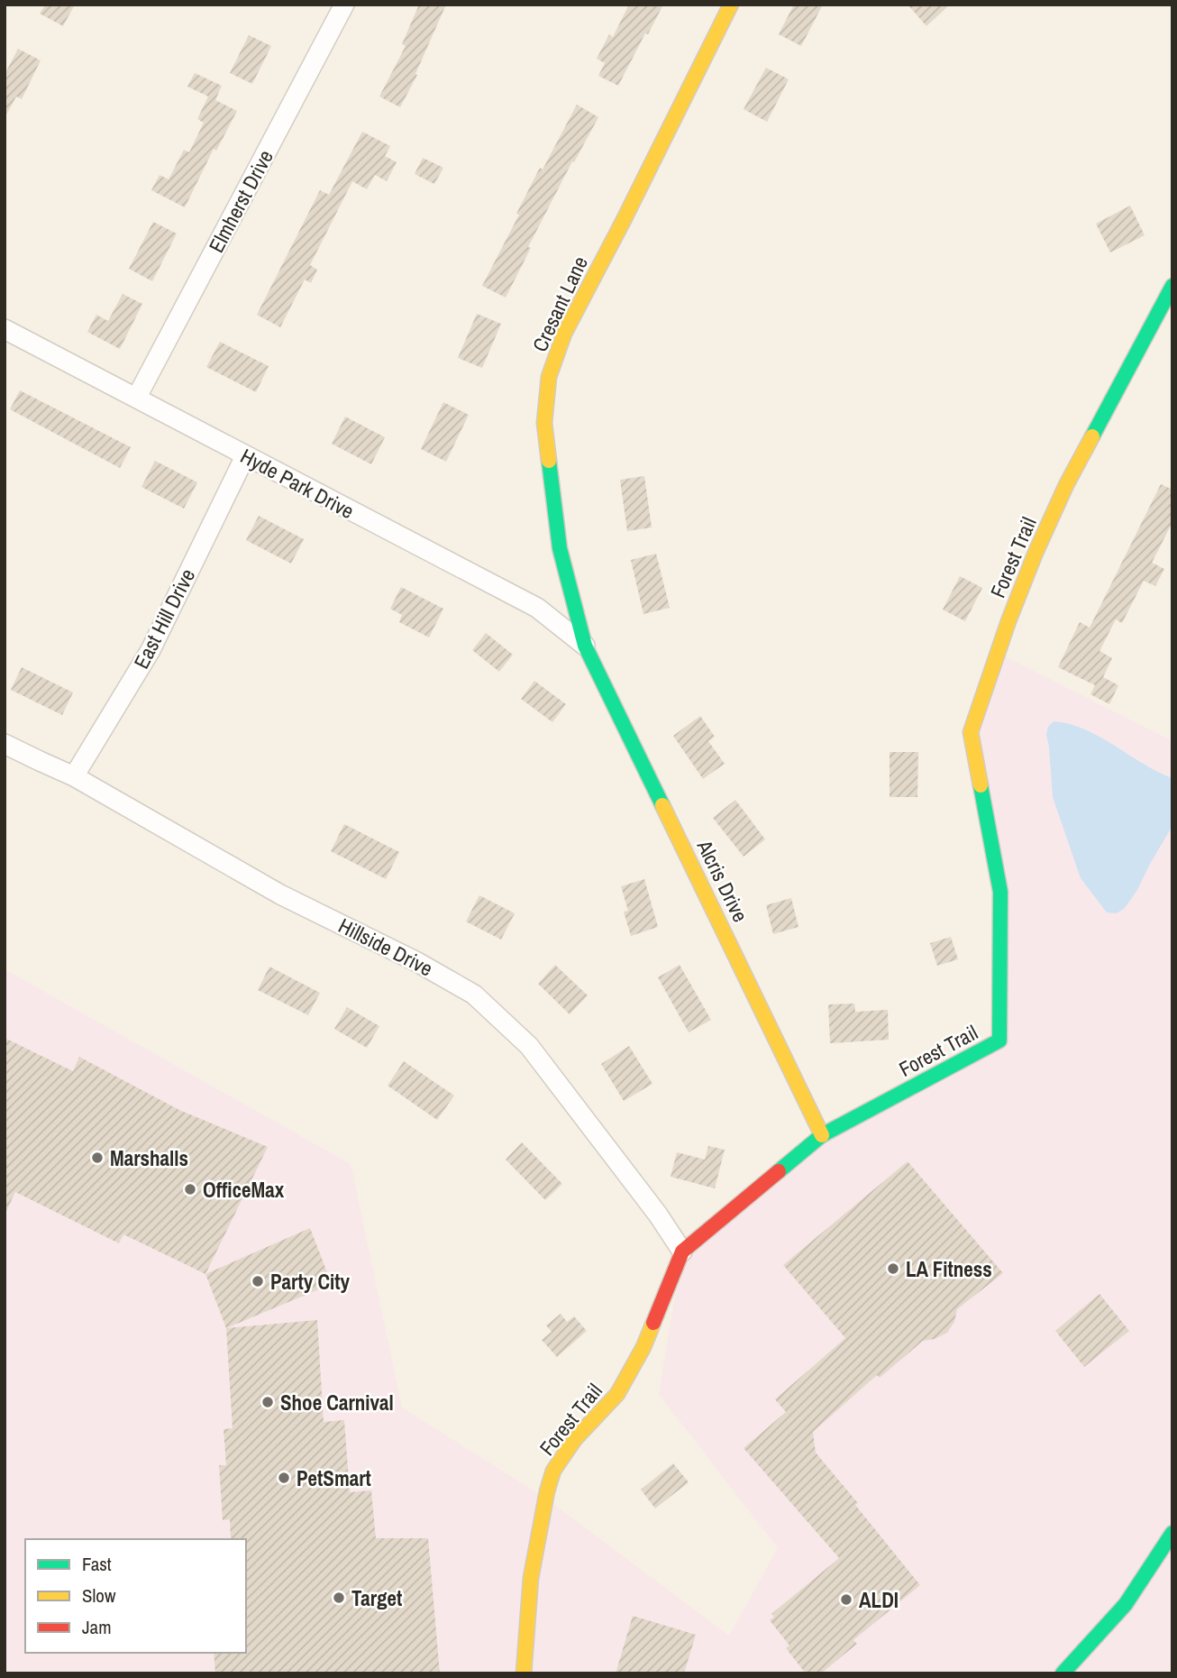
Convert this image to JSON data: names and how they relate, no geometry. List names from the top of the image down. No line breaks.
{"streets":{"street":["Elmherst Drive","Cresant Lane","Hyde Park Drive","Forest Trail","East Hill Drive","Alcris Drive","Hillside Drive"]},"crossings":[["Elmherst Drive","Hyde Park Drive"],["Cresant Lane","Hyde Park Drive"],["Cresant Lane","Alcris Drive"],["Hyde Park Drive","East Hill Drive"],["Hyde Park Drive","Alcris Drive"],["Forest Trail","Alcris Drive"],["Forest Trail","Hillside Drive"],["East Hill Drive","Hillside Drive"]],"places":["Marshalls","OfficeMax","LA Fitness","Party City","Shoe Carnival","PetSmart","Target","ALDI"],"legend":["Fast","Slow","Jam"]}
